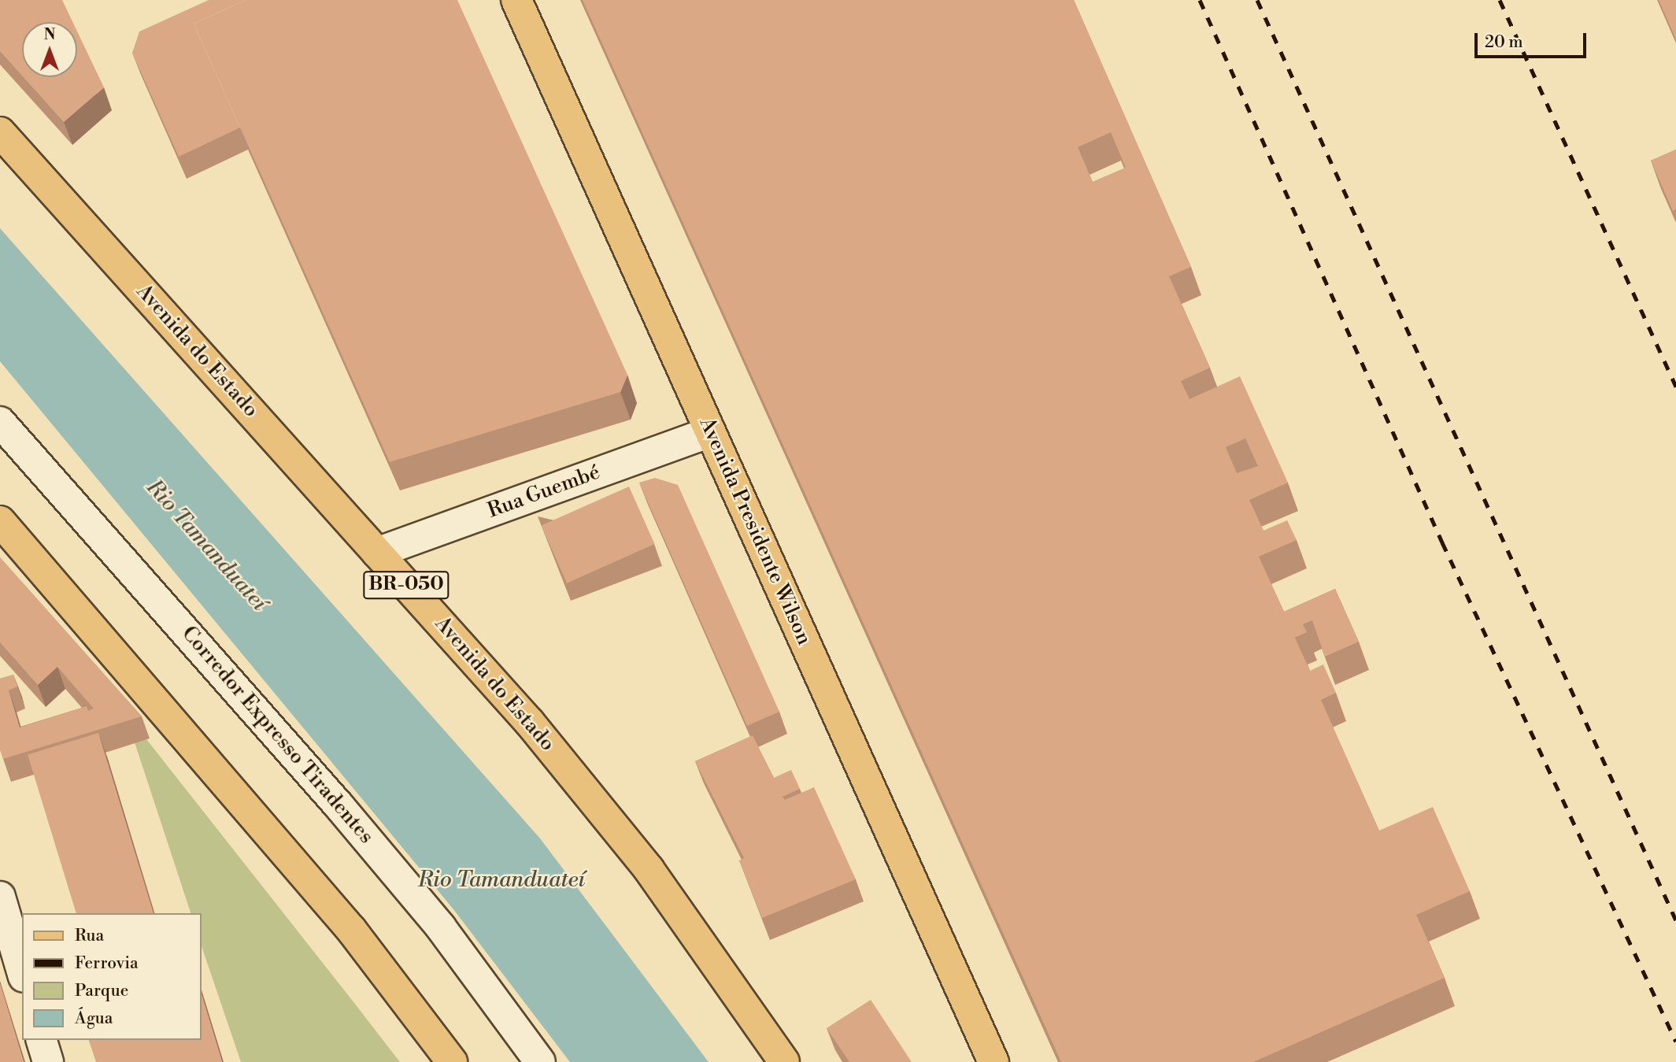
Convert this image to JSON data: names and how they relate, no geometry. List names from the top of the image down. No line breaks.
{"streets":{"main road":["Avenida do Estado","Avenida Presidente Wilson","BR-050"],"street":["Rua Guembé","Corredor Expresso Tiradentes"]},"crossings":[["Avenida do Estado","Rua Guembé"],["Rua Guembé","Avenida Presidente Wilson"]],"water":["Rio Tamanduateí"],"legend":["Rua","Ferrovia","Parque","Água"],"scale_bar":"20 m","north":"top"}
